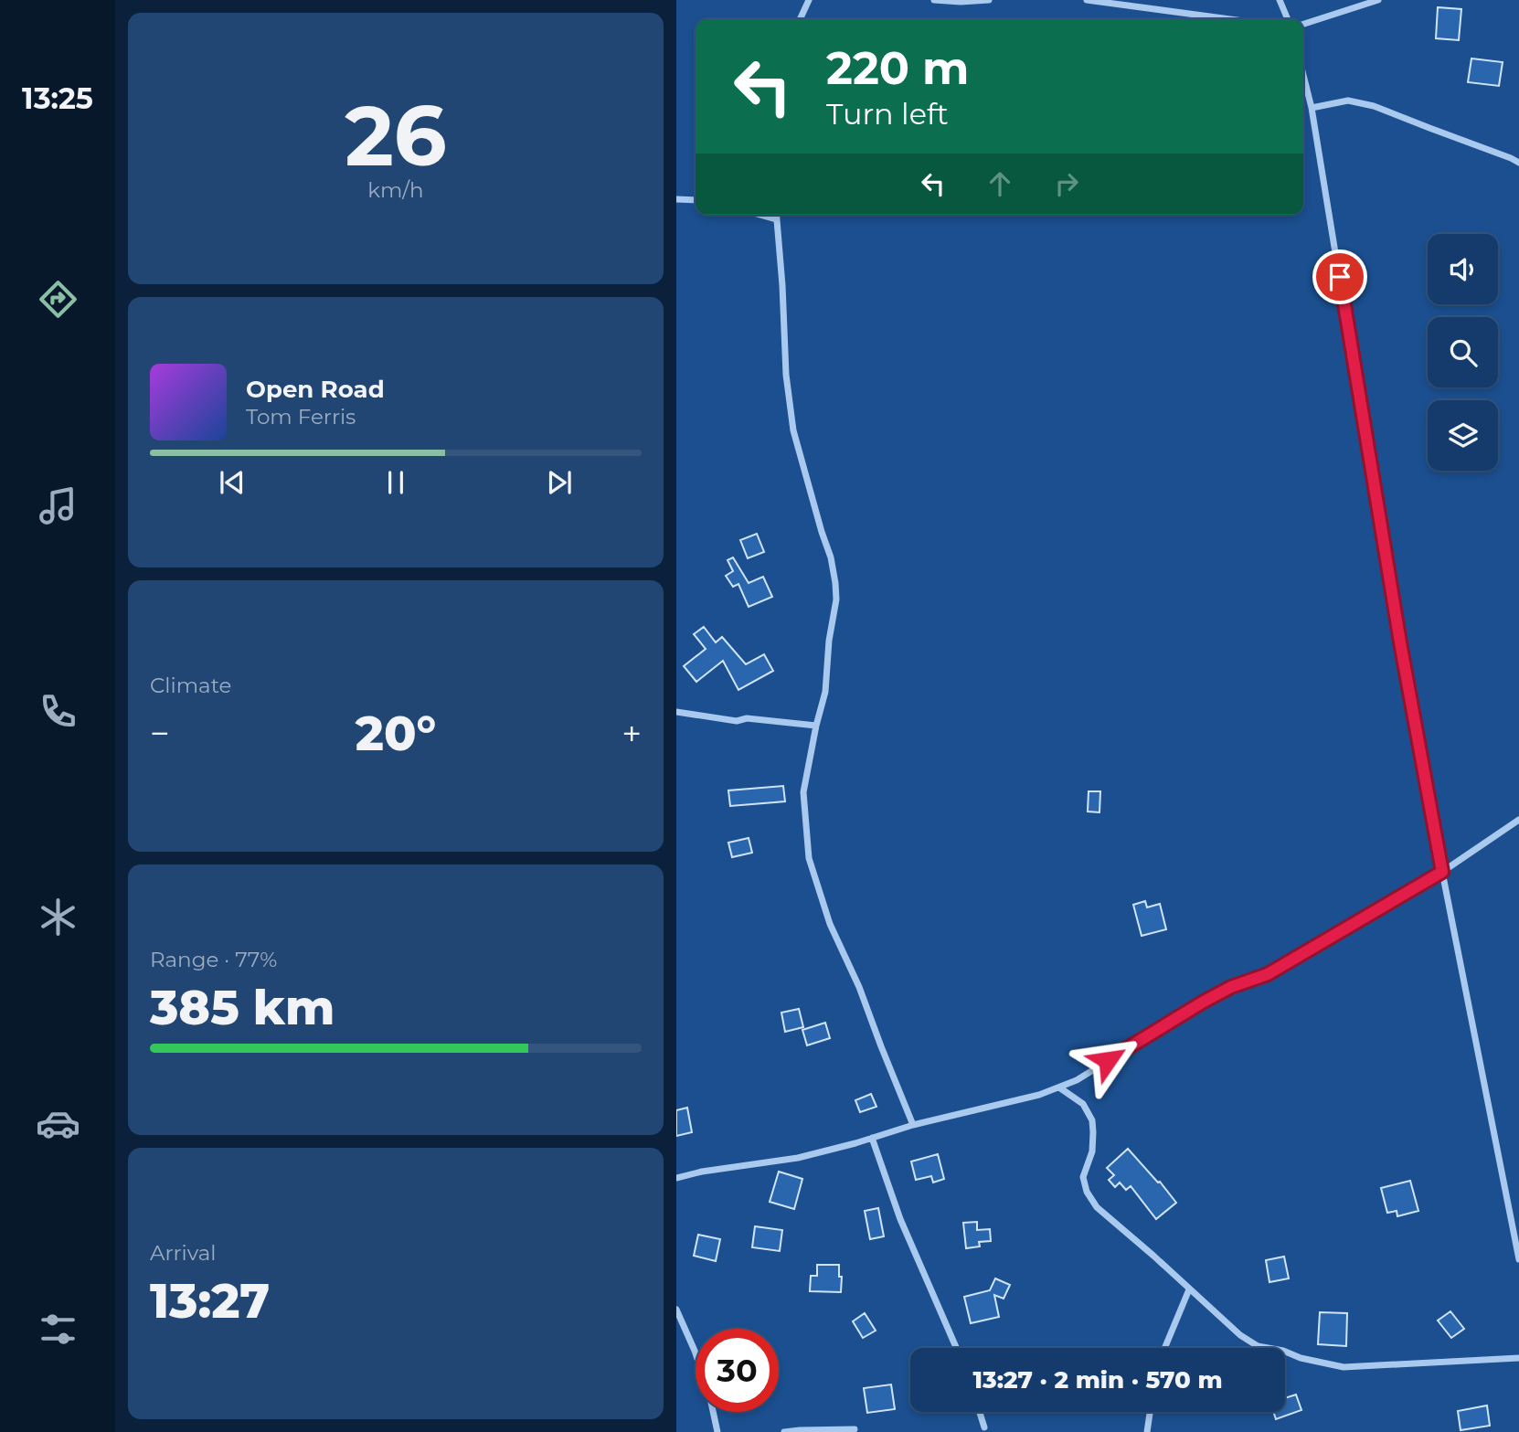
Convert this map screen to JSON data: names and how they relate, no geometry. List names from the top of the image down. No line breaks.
{"page":{"tabs":"13:25","tile":[["26","km/h"],"Climate",["Range · 77%","385 km"],["Arrival","13:27"]],"turn":["220 m","Turn left"],"song":["Open Road","Tom Ferris"],"heat":["−","20°","+"],"limit":"30","trip":"13:27 · 2 min · 570 m"}}
